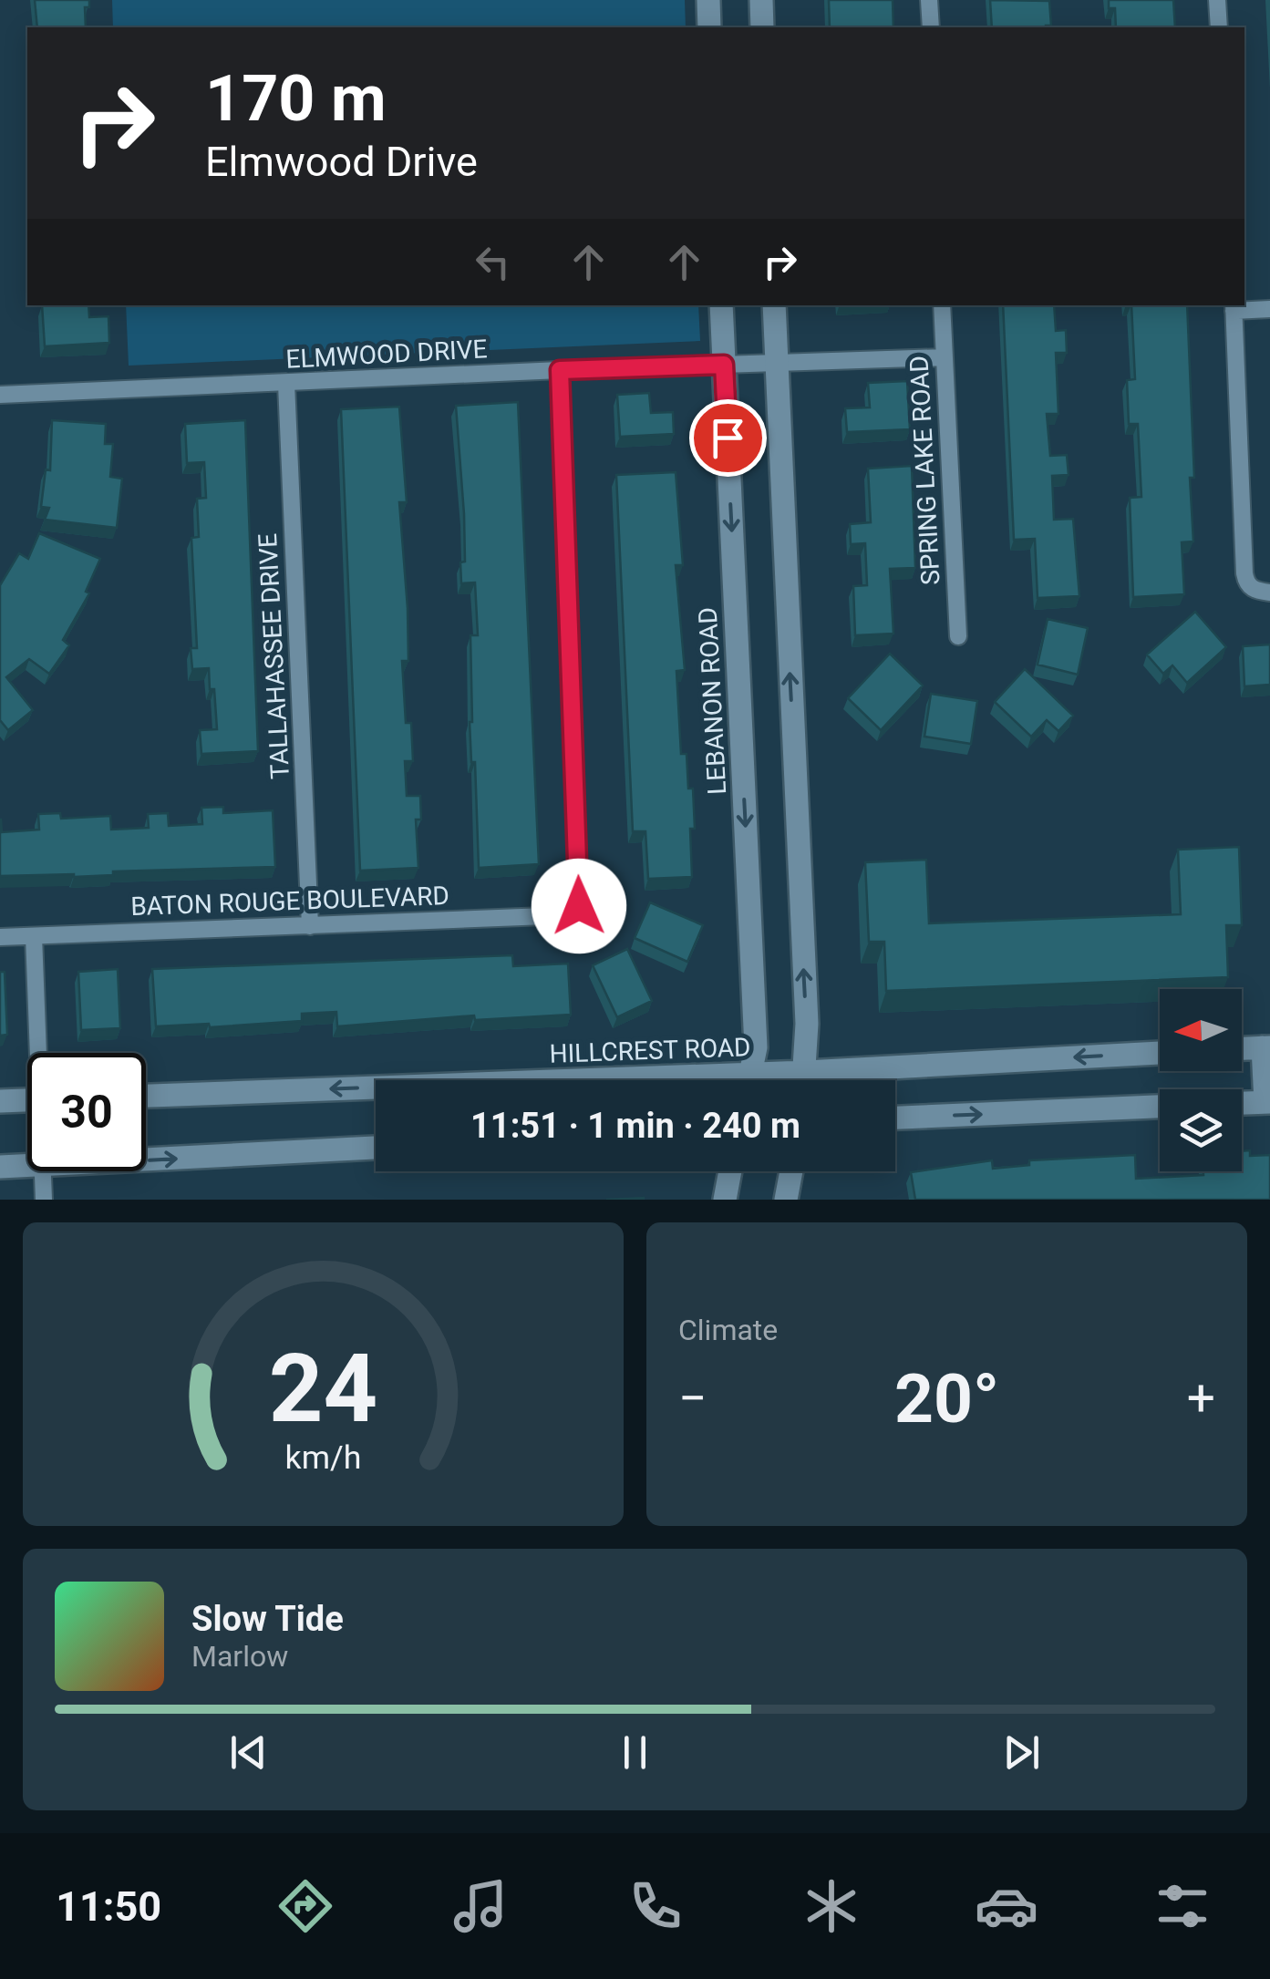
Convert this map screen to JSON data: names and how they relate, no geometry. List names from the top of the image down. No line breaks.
{"streets":{"main road":["LEBANON ROAD","HILLCREST ROAD"],"street":["ELMWOOD DRIVE","SPRING LAKE ROAD","TALLAHASSEE DRIVE","BATON ROUGE BOULEVARD"]},"crossings":[["ELMWOOD DRIVE","SPRING LAKE ROAD"],["ELMWOOD DRIVE","TALLAHASSEE DRIVE"],["ELMWOOD DRIVE","LEBANON ROAD"],["ELMWOOD DRIVE","BATON ROUGE BOULEVARD"],["TALLAHASSEE DRIVE","BATON ROUGE BOULEVARD"]],"north":"left","page":{"turn":["170 m","Elmwood Drive"],"limit":"30","trip":"11:51 · 1 min · 240 m","tile":"Climate","heat":["−","20°","+"],"song":["Slow Tide","Marlow"],"tabs":"11:50","gauge":["24","km/h"]}}
